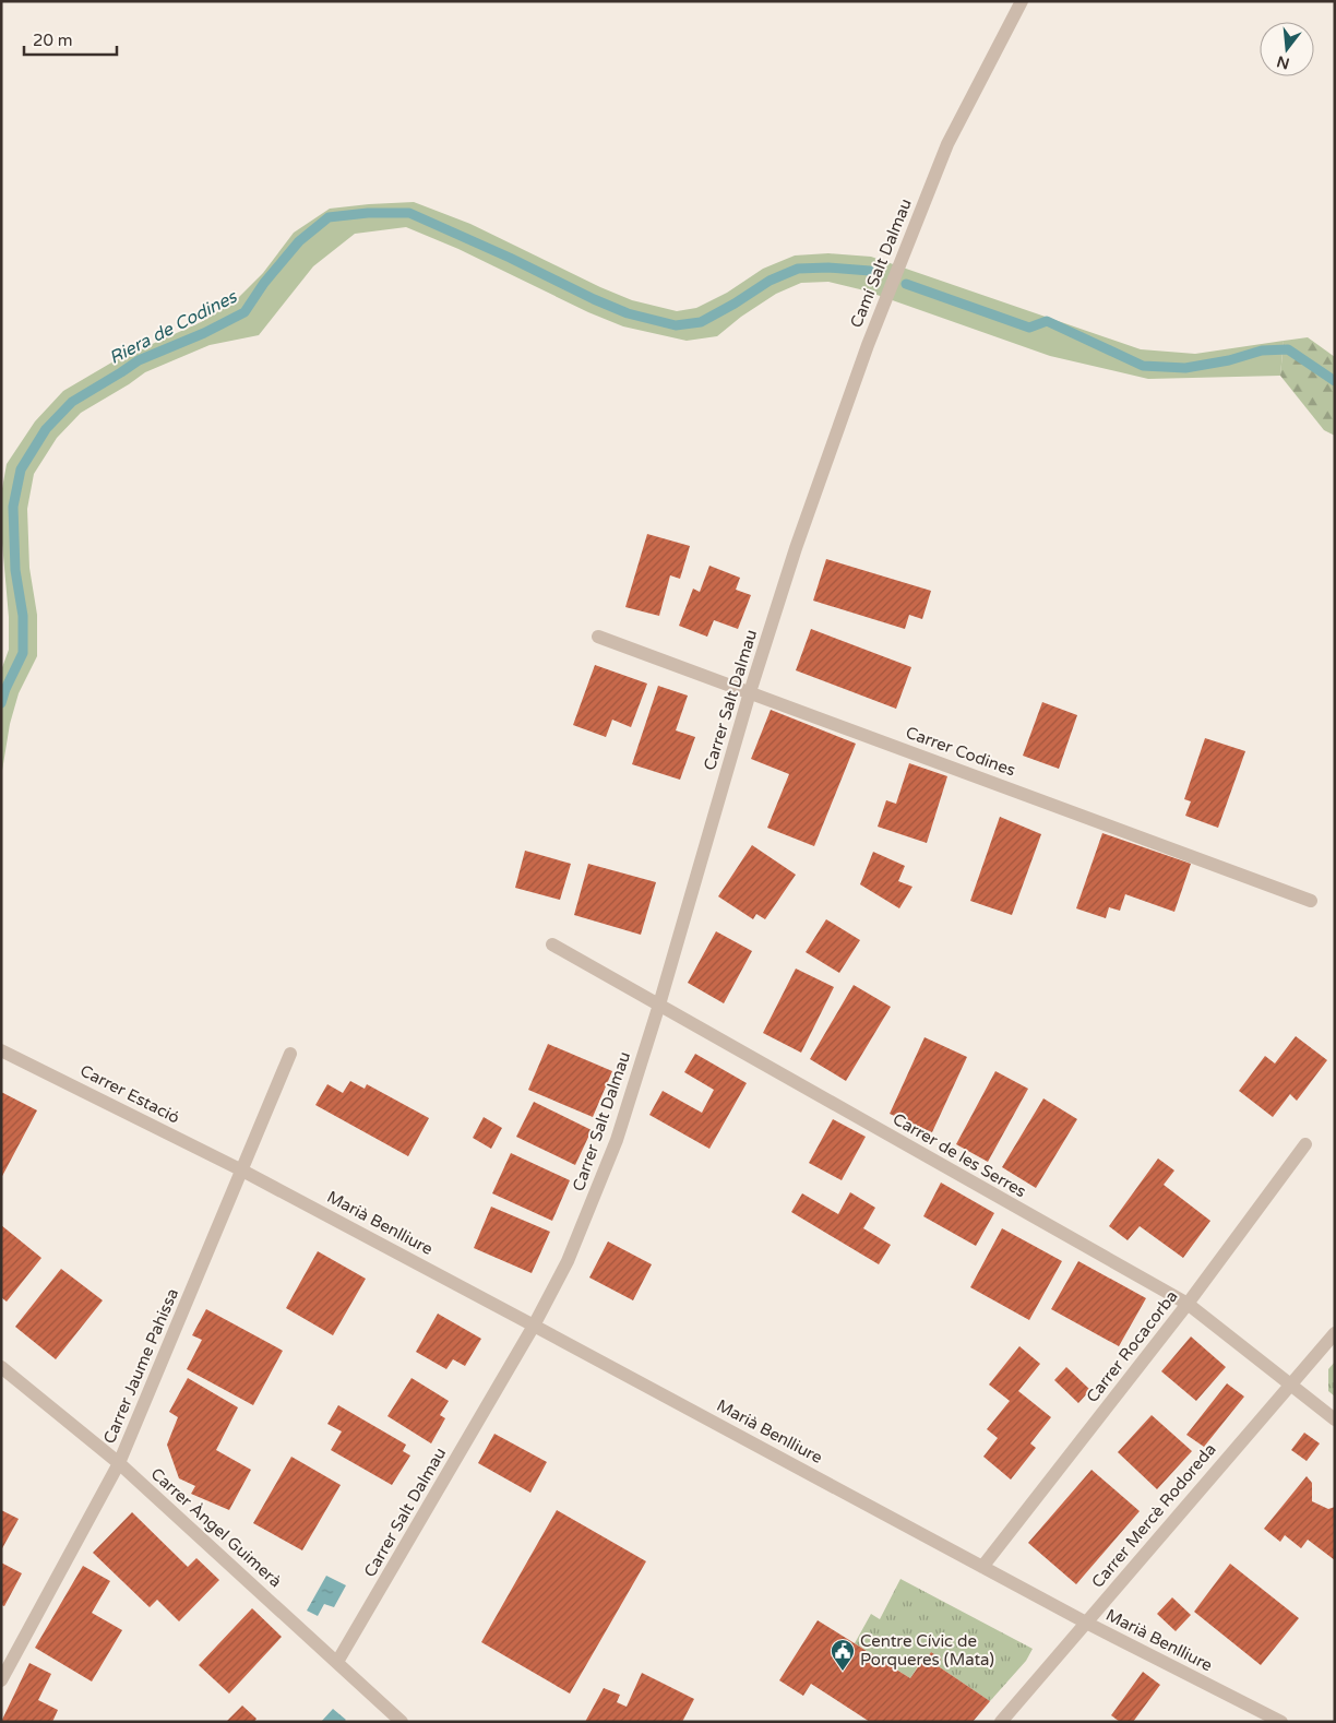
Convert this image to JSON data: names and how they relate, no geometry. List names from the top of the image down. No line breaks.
{"streets":{"street":["Camí Salt Dalmau","Carrer Salt Dalmau","Carrer Codines","Carrer Estació","Carrer de les Serres","Marià Benlliure","Carrer Rocacorba","Carrer Jaume Pahissa","Carrer Mercè Rodoreda","Carrer Àngel Guimerà"]},"crossings":[["Camí Salt Dalmau","Carrer Salt Dalmau"],["Carrer Salt Dalmau","Carrer Codines"],["Carrer Salt Dalmau","Carrer de les Serres"],["Carrer Salt Dalmau","Marià Benlliure"],["Carrer Salt Dalmau","Carrer Àngel Guimerà"],["Carrer Estació","Marià Benlliure"],["Carrer Estació","Carrer Jaume Pahissa"],["Carrer de les Serres","Carrer Rocacorba"],["Carrer de les Serres","Carrer Mercè Rodoreda"],["Marià Benlliure","Carrer Rocacorba"],["Marià Benlliure","Carrer Jaume Pahissa"],["Marià Benlliure","Carrer Mercè Rodoreda"],["Carrer Jaume Pahissa","Carrer Àngel Guimerà"]],"water":["Riera de Codines"],"places":{"public building":["Centre Cívic de Porqueres (Mata)"]},"scale_bar":"20 m","north":"bottom"}
